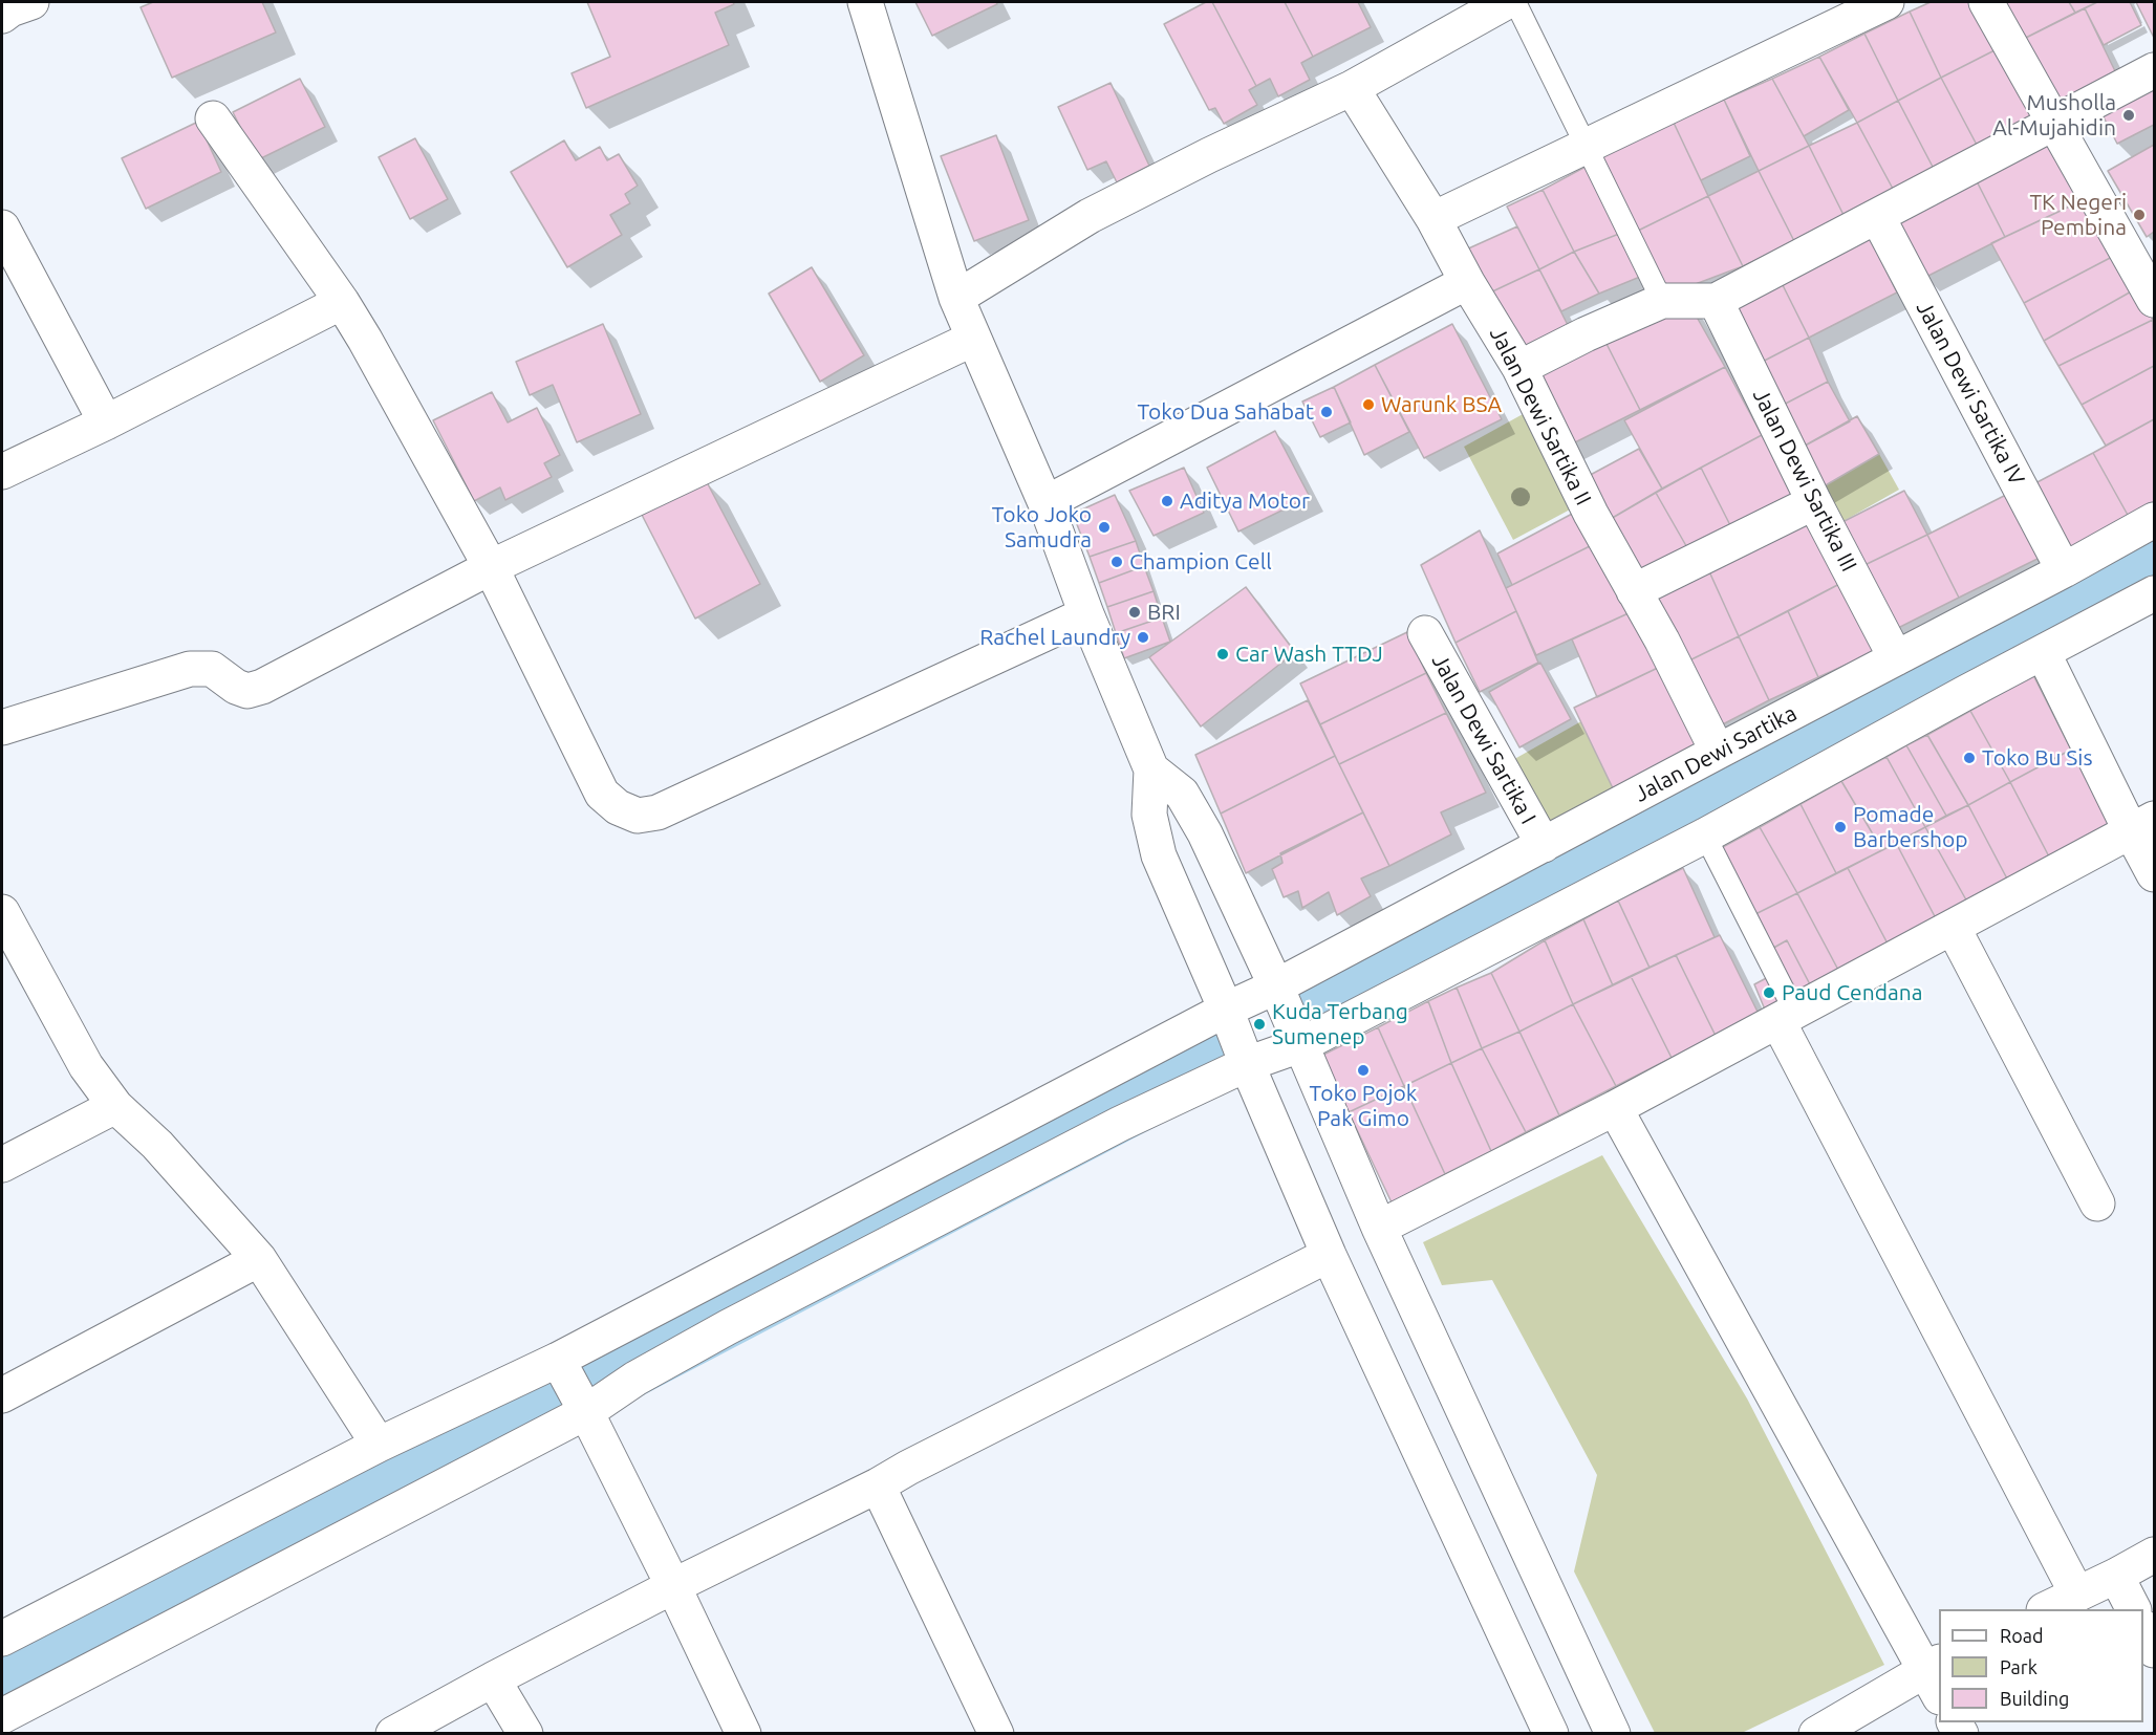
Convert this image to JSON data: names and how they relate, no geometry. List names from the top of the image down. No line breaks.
{"streets":{"street":["Jalan Dewi Sartika IV","Jalan Dewi Sartika II","Jalan Dewi Sartika III","Jalan Dewi Sartika I","Jalan Dewi Sartika"]},"crossings":[["Jalan Dewi Sartika IV","Jalan Dewi Sartika"],["Jalan Dewi Sartika II","Jalan Dewi Sartika"],["Jalan Dewi Sartika III","Jalan Dewi Sartika"],["Jalan Dewi Sartika I","Jalan Dewi Sartika"]],"places":["Musholla Al-Mujahidin","TK Negeri Pembina","Warunk BSA","Toko Dua Sahabat","Aditya Motor","Toko Joko Samudra","Champion Cell","BRI","Rachel Laundry","Car Wash TTDJ","Toko Bu Sis","Pomade Barbershop","Paud Cendana","Kuda Terbang Sumenep","Toko Pojok Pak Gimo"],"legend":["Road","Park","Building"]}
